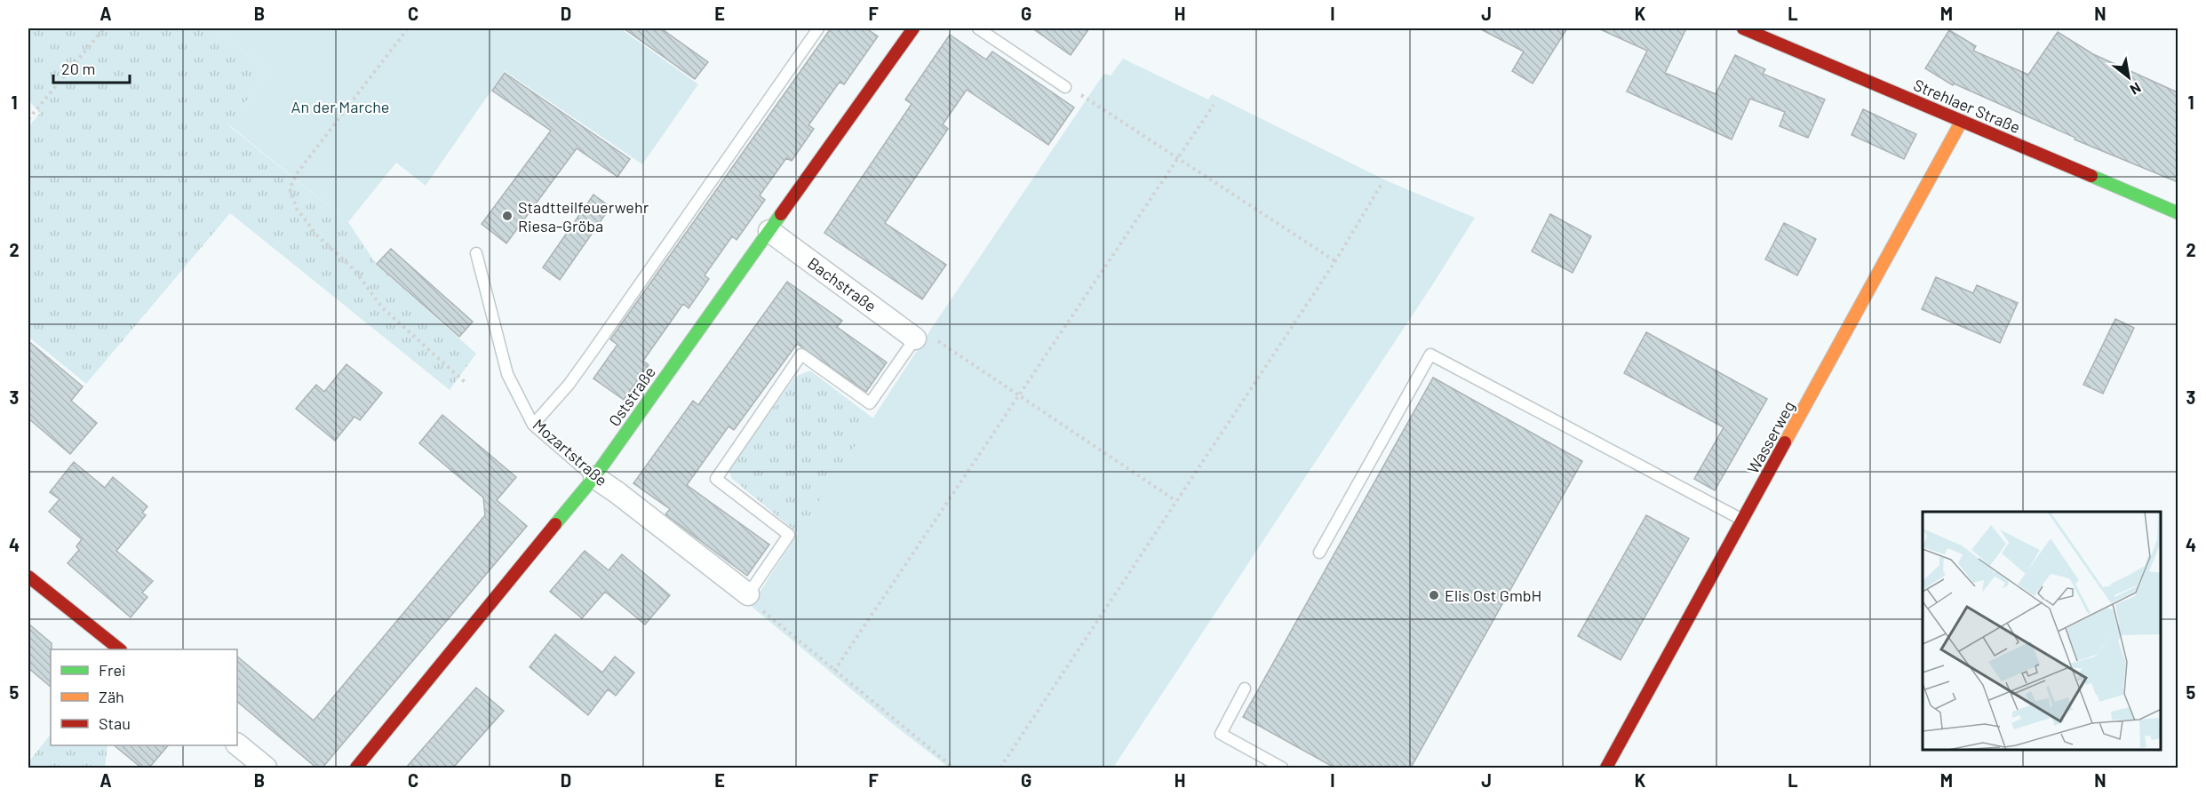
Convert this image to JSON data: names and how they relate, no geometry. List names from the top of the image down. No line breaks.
{"streets":{"street":["Strehlaer Straße","Bachstraße","Oststraße","Wasserweg","Mozartstraße"]},"crossings":[["Strehlaer Straße","Wasserweg"],["Bachstraße","Oststraße"],["Oststraße","Mozartstraße"]],"parks":["An der Marche"],"places":["Stadtteilfeuerwehr Riesa-Gröba","Elis Ost GmbH"],"legend":["Frei","Zäh","Stau"],"scale_bar":"20 m","north":"bottom right","grid":{"columns":["A","B","C","D","E","F","G","H","I","J","K","L","M","N"],"rows":["1","2","3","4","5"]}}
